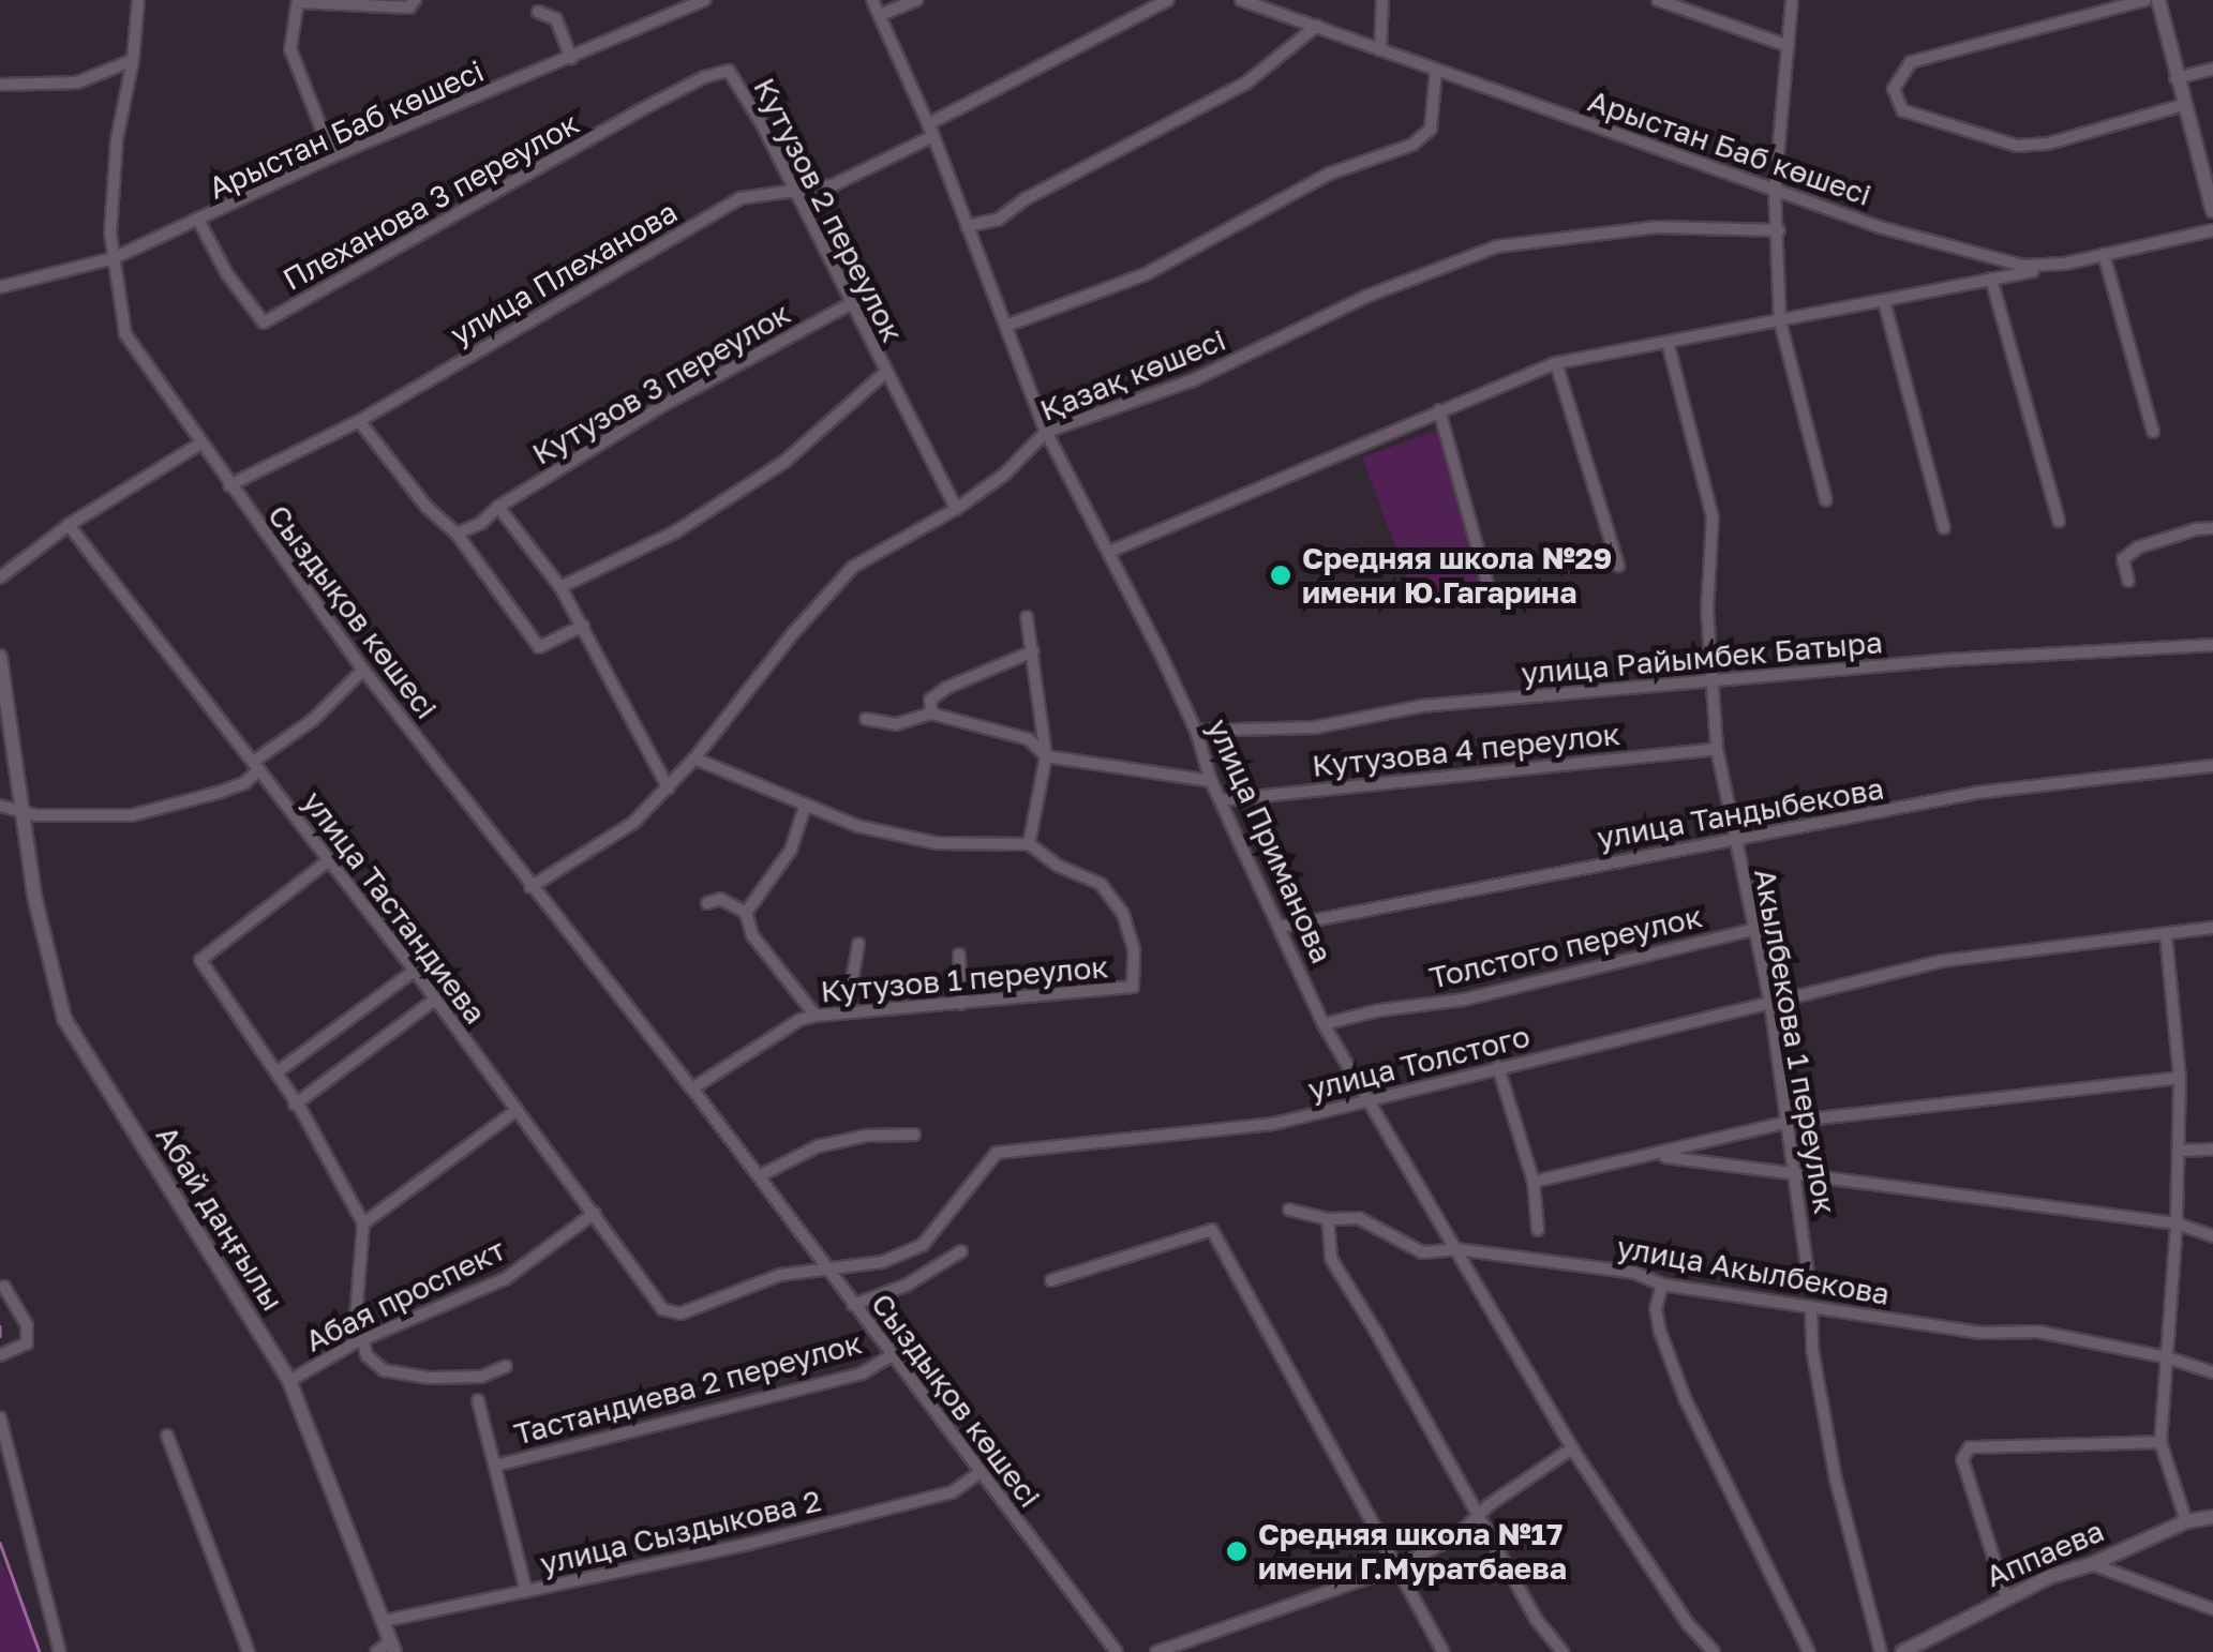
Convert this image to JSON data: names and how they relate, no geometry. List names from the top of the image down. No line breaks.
{"streets":{"street":["Арыстан Баб көшесі","Плеханова 3 переулок","Кутузов 2 переулок","улица Плеханова","Қазақ көшесі","Кутузов 3 переулок","Сыздықов көшесі","улица Райымбек Батыра","Кутузова 4 переулок","улица Тандыбекова","улица Приманова","улица Тастандиева","Толстого переулок","Кутузов 1 переулок","Акылбекова 1 переулок","улица Толстого","Абай даңғылы","улица Акылбекова","Абая проспект","Тастандиева 2 переулок","улица Сыздыкова 2","Аппаева"]},"crossings":[["Арыстан Баб көшесі","Плеханова 3 переулок"],["Арыстан Баб көшесі","Сыздықов көшесі"],["Плеханова 3 переулок","Кутузов 2 переулок"],["Кутузов 2 переулок","улица Плеханова"],["Кутузов 2 переулок","Қазақ көшесі"],["Кутузов 2 переулок","Кутузов 3 переулок"],["улица Плеханова","Сыздықов көшесі"],["улица Плеханова","улица Приманова"],["Қазақ көшесі","Сыздықов көшесі"],["Қазақ көшесі","улица Приманова"],["Сыздықов көшесі","Кутузов 1 переулок"],["Сыздықов көшесі","улица Толстого"],["Сыздықов көшесі","Тастандиева 2 переулок"],["Сыздықов көшесі","улица Сыздыкова 2"],["улица Райымбек Батыра","улица Приманова"],["улица Райымбек Батыра","Акылбекова 1 переулок"],["Кутузова 4 переулок","улица Приманова"],["Кутузова 4 переулок","Акылбекова 1 переулок"],["улица Тандыбекова","улица Приманова"],["улица Тандыбекова","Акылбекова 1 переулок"],["улица Приманова","Толстого переулок"],["улица Приманова","улица Толстого"],["улица Приманова","улица Акылбекова"],["улица Тастандиева","улица Толстого"],["улица Тастандиева","Абая проспект"],["Толстого переулок","Акылбекова 1 переулок"],["Акылбекова 1 переулок","улица Толстого"],["Абай даңғылы","Абая проспект"],["Абай даңғылы","улица Сыздыкова 2"]],"places":["Средняя школа №29 имени Ю.Гагарина","Средняя школа №17 имени Г.Муратбаева"]}
